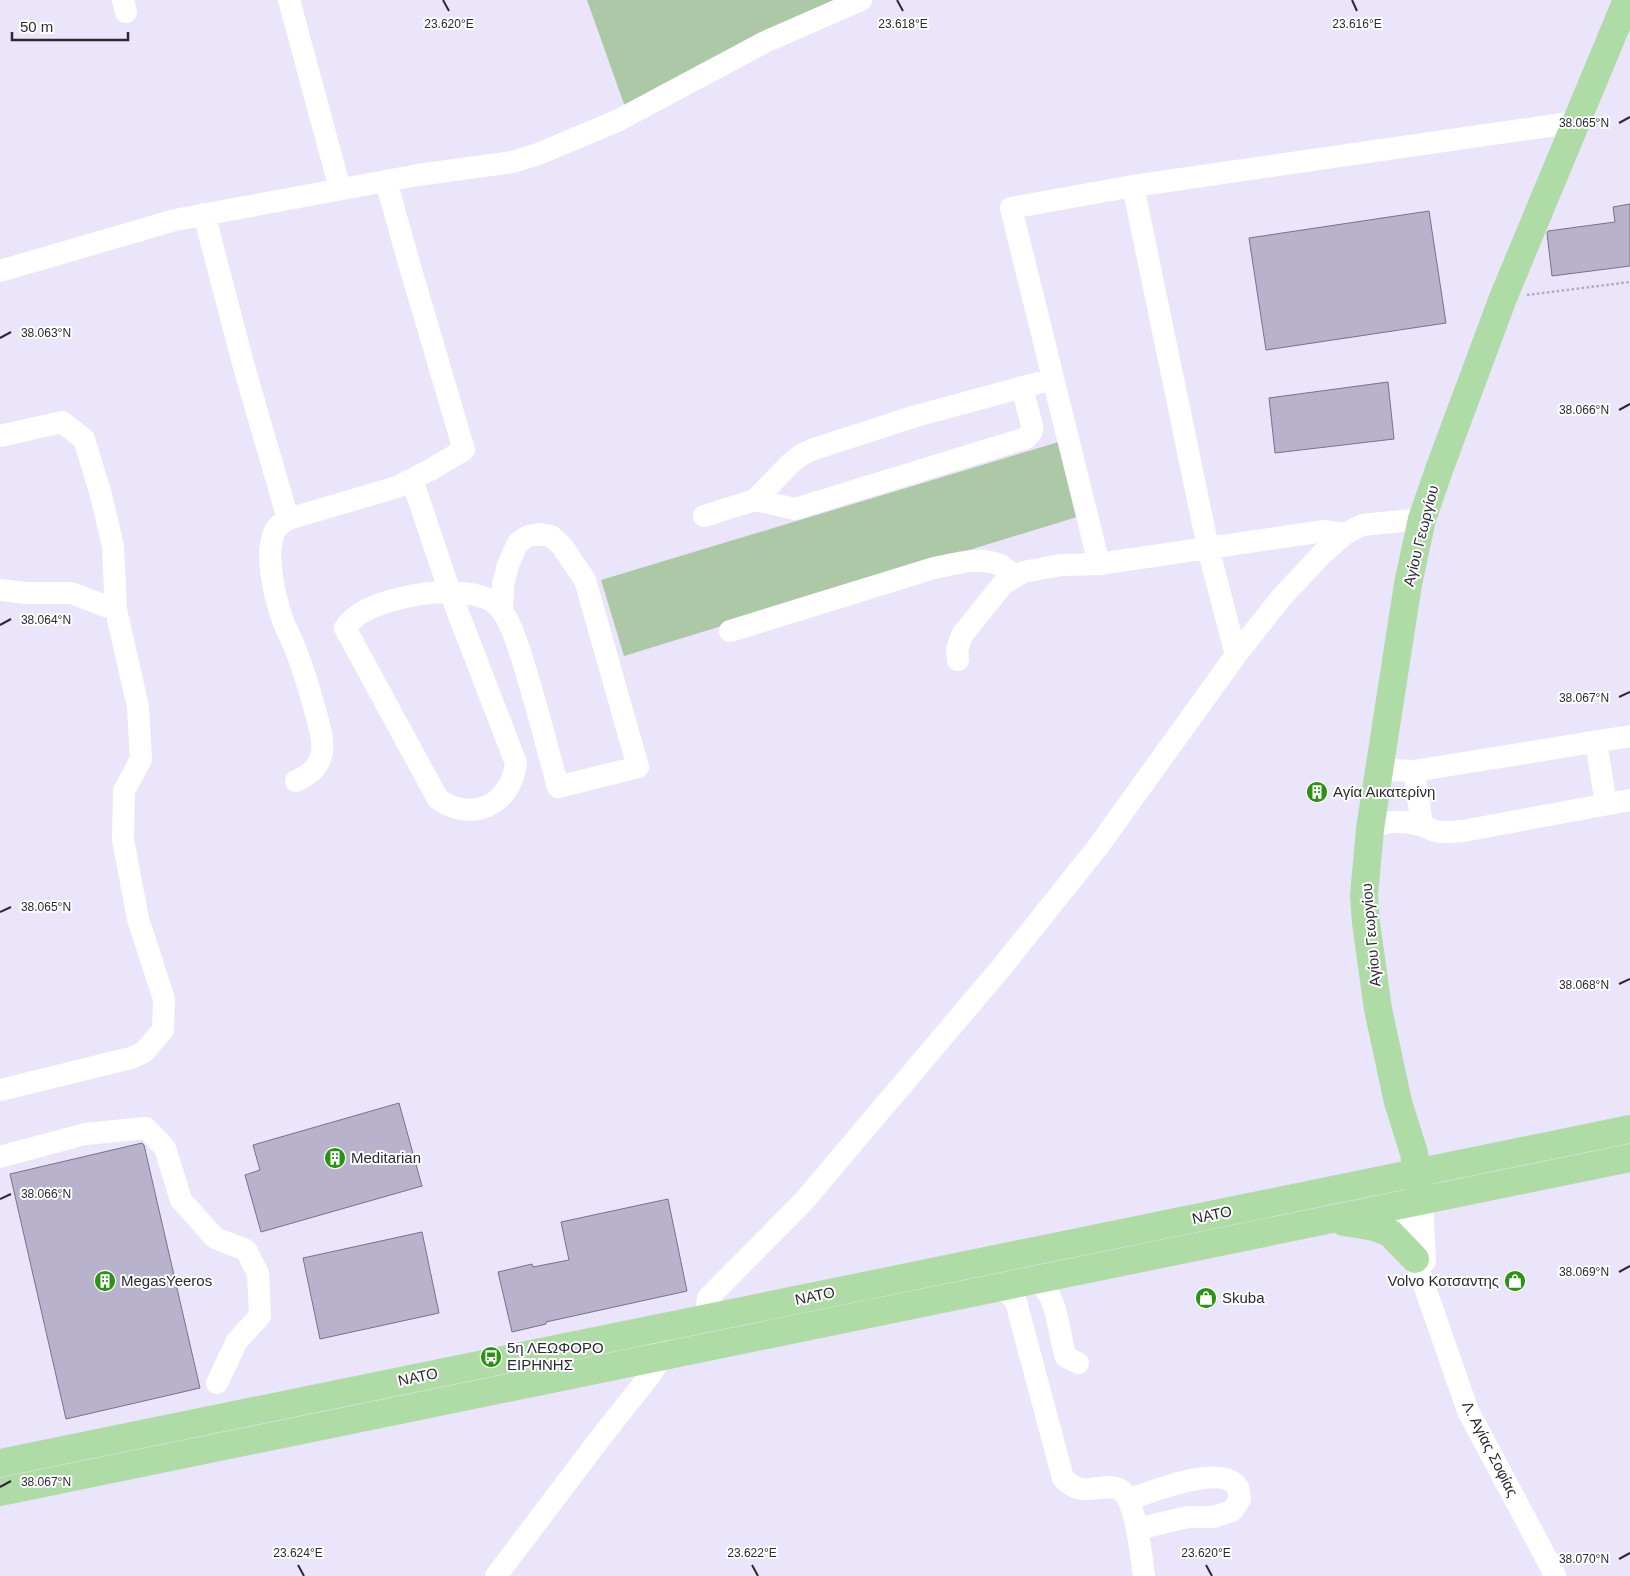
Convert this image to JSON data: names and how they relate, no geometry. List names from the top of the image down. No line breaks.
{"streets":{"main road":["Αγίου Γεωργίου","ΝΑΤΟ"],"street":["Λ. Αγίας Σοφίας"]},"crossings":[["Αγίου Γεωργίου","ΝΑΤΟ"],["Αγίου Γεωργίου","Λ. Αγίας Σοφίας"],["ΝΑΤΟ","Λ. Αγίας Σοφίας"]],"places":{"building":["Αγία Αικατερίνη","Meditarian","MegasYeeros"],"shop":["Volvo Κοτσαντης","Skuba"],"bus stop":["5η ΛΕΩΦΟΡΟ ΕΙΡΗΝΗΣ"]},"scale_bar":"50 m","coordinates":["23.620°E","23.618°E","23.616°E","38.065°N","38.063°N","38.066°N","38.064°N","38.067°N","38.068°N","38.069°N","23.624°E","23.622°E","38.070°N"]}
